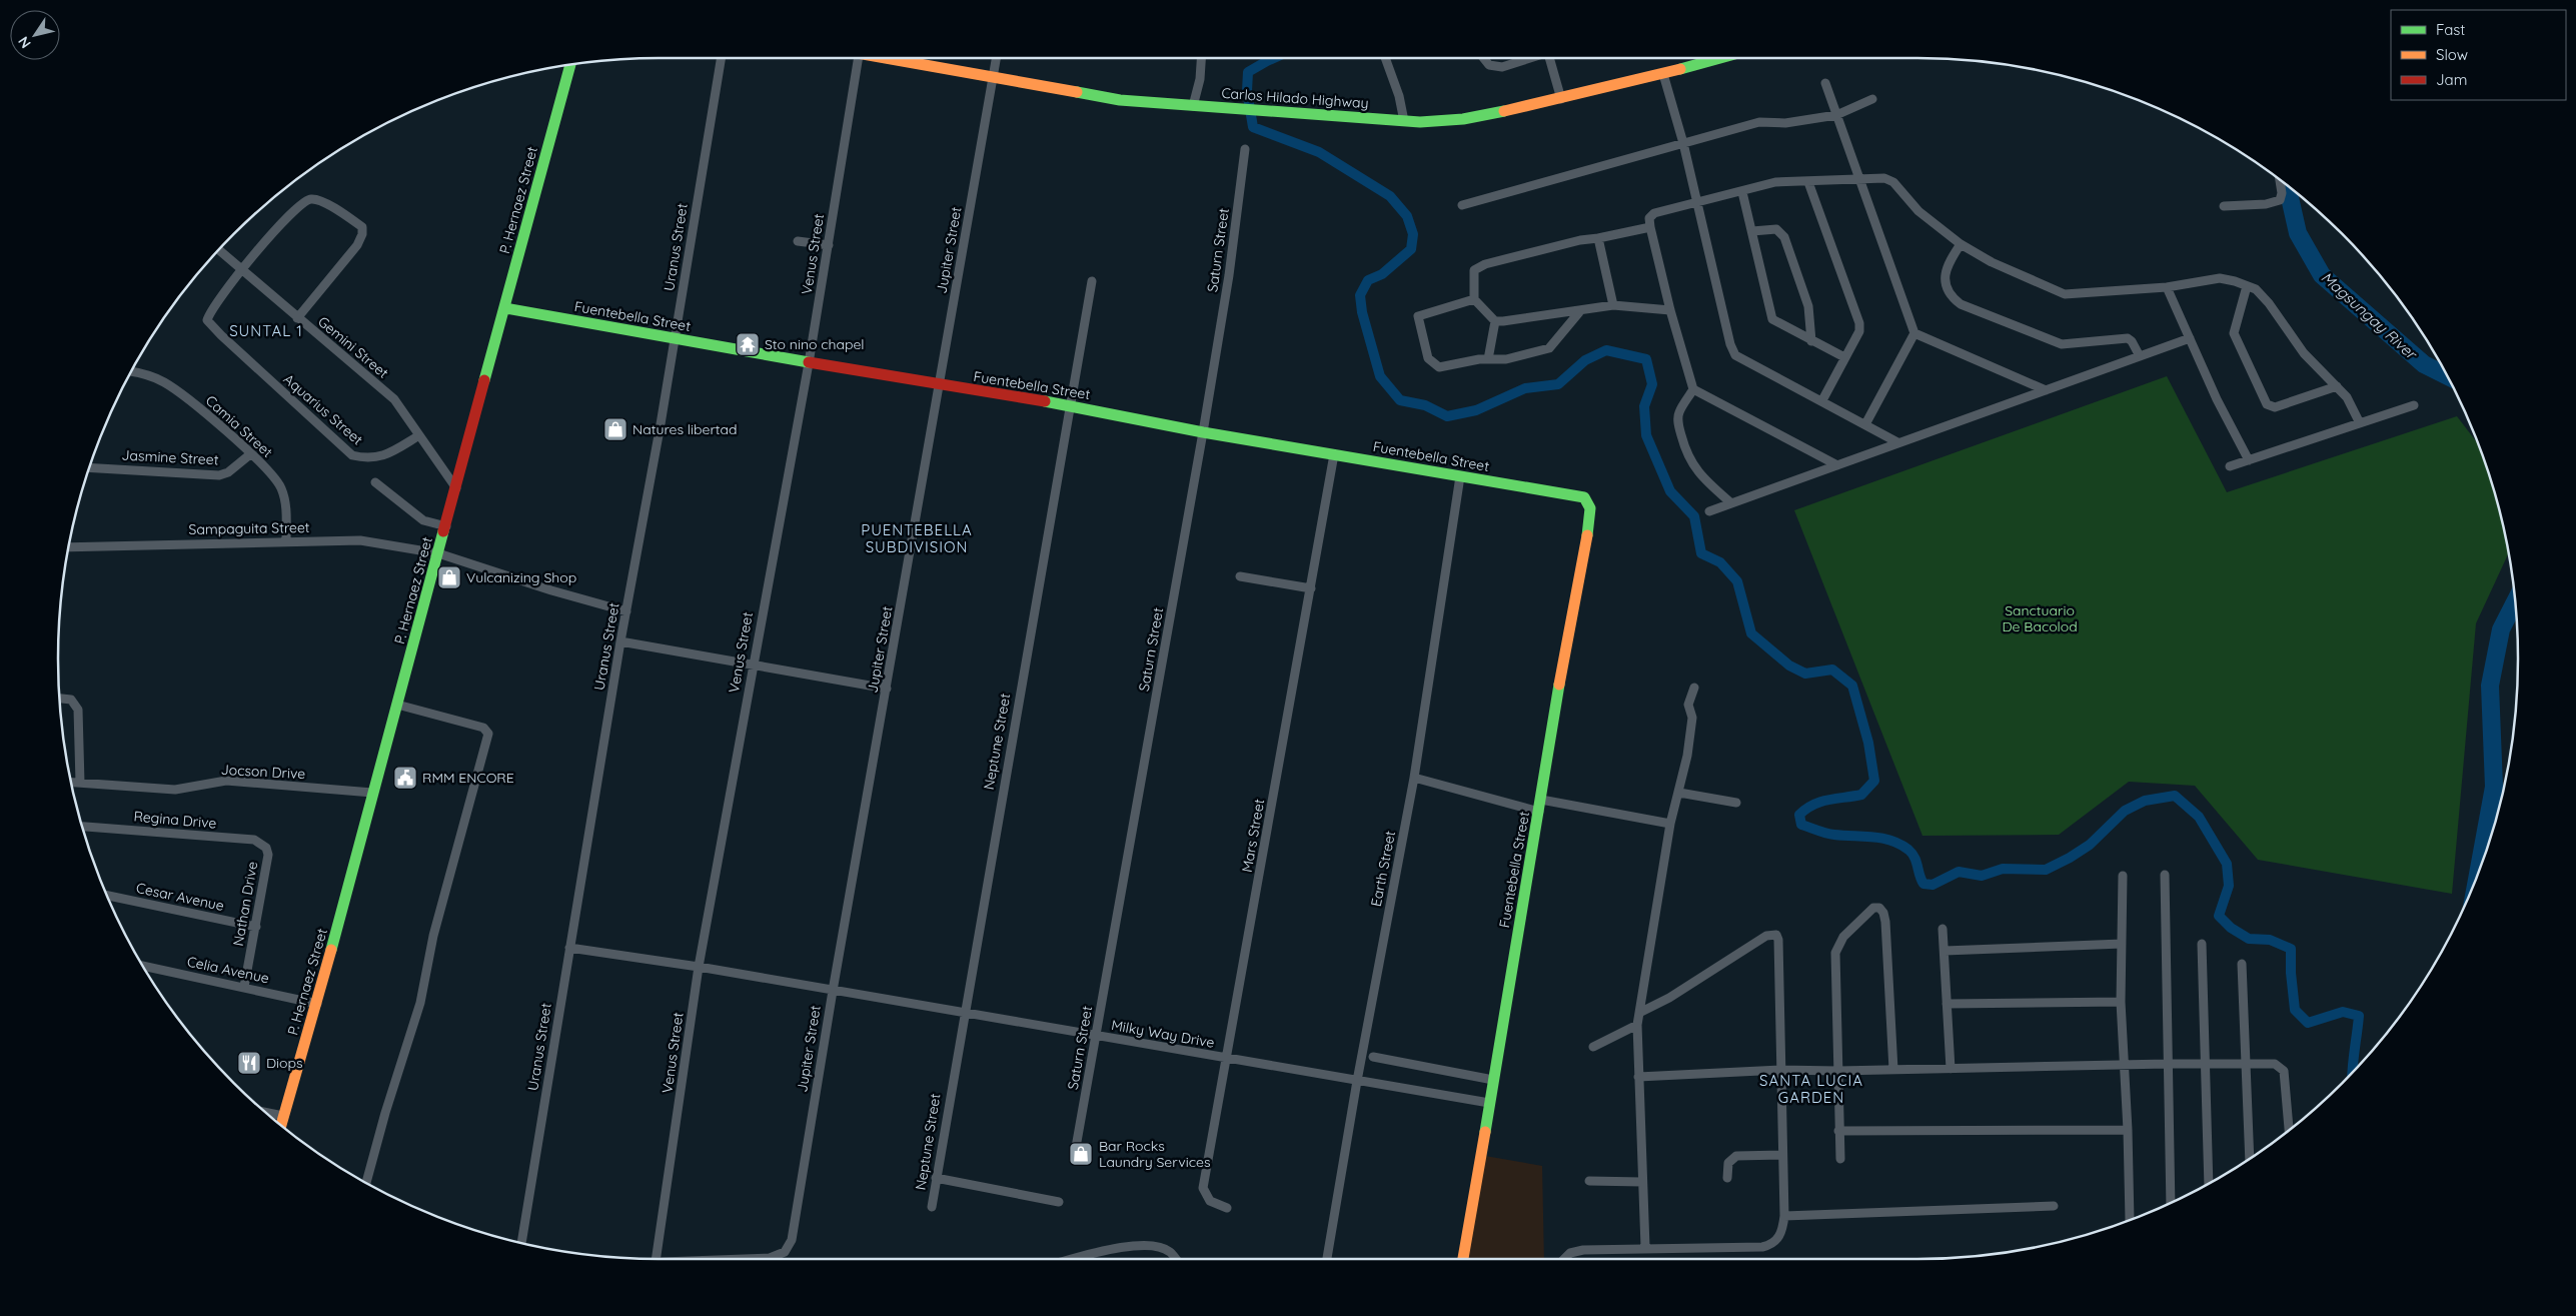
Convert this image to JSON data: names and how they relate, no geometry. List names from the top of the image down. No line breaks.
{"streets":{"main road":["Carlos Hilado Highway","P. Hernaez Street","Fuentebella Street"],"street":["Uranus Street","Jupiter Street","Saturn Street","Venus Street","Gemini Street","Aquarius Street","Camia Street","Jasmine Street","Sampaguita Street","Neptune Street","Jocson Drive","Regina Drive","Mars Street","Earth Street","Cesar Avenue","Nathan Drive","Celia Avenue","Milky Way Drive"]},"crossings":[["Carlos Hilado Highway","Jupiter Street"],["P. Hernaez Street","Fuentebella Street"],["P. Hernaez Street","Gemini Street"],["P. Hernaez Street","Sampaguita Street"],["P. Hernaez Street","Jocson Drive"],["P. Hernaez Street","Celia Avenue"],["Uranus Street","Fuentebella Street"],["Uranus Street","Sampaguita Street"],["Uranus Street","Milky Way Drive"],["Jupiter Street","Fuentebella Street"],["Jupiter Street","Milky Way Drive"],["Saturn Street","Fuentebella Street"],["Saturn Street","Milky Way Drive"],["Venus Street","Fuentebella Street"],["Venus Street","Milky Way Drive"],["Fuentebella Street","Neptune Street"],["Fuentebella Street","Mars Street"],["Fuentebella Street","Earth Street"],["Fuentebella Street","Milky Way Drive"],["Gemini Street","Aquarius Street"],["Camia Street","Jasmine Street"],["Camia Street","Sampaguita Street"],["Neptune Street","Milky Way Drive"],["Regina Drive","Nathan Drive"],["Mars Street","Milky Way Drive"],["Earth Street","Milky Way Drive"],["Cesar Avenue","Nathan Drive"],["Nathan Drive","Celia Avenue"]],"districts":["SUNTAL 1","PUENTEBELLA SUBDIVISION","SANTA LUCIA GARDEN"],"water":["Magsungay River"],"parks":["Sanctuario De Bacolod"],"places":{"temple":["Sto nino chapel"],"shop":["Natures libertad","Vulcanizing Shop","Bar Rocks Laundry Services"],"public building":["RMM ENCORE"],"restaurant":["Diops"]},"legend":["Fast","Slow","Jam"],"north":"bottom left"}
